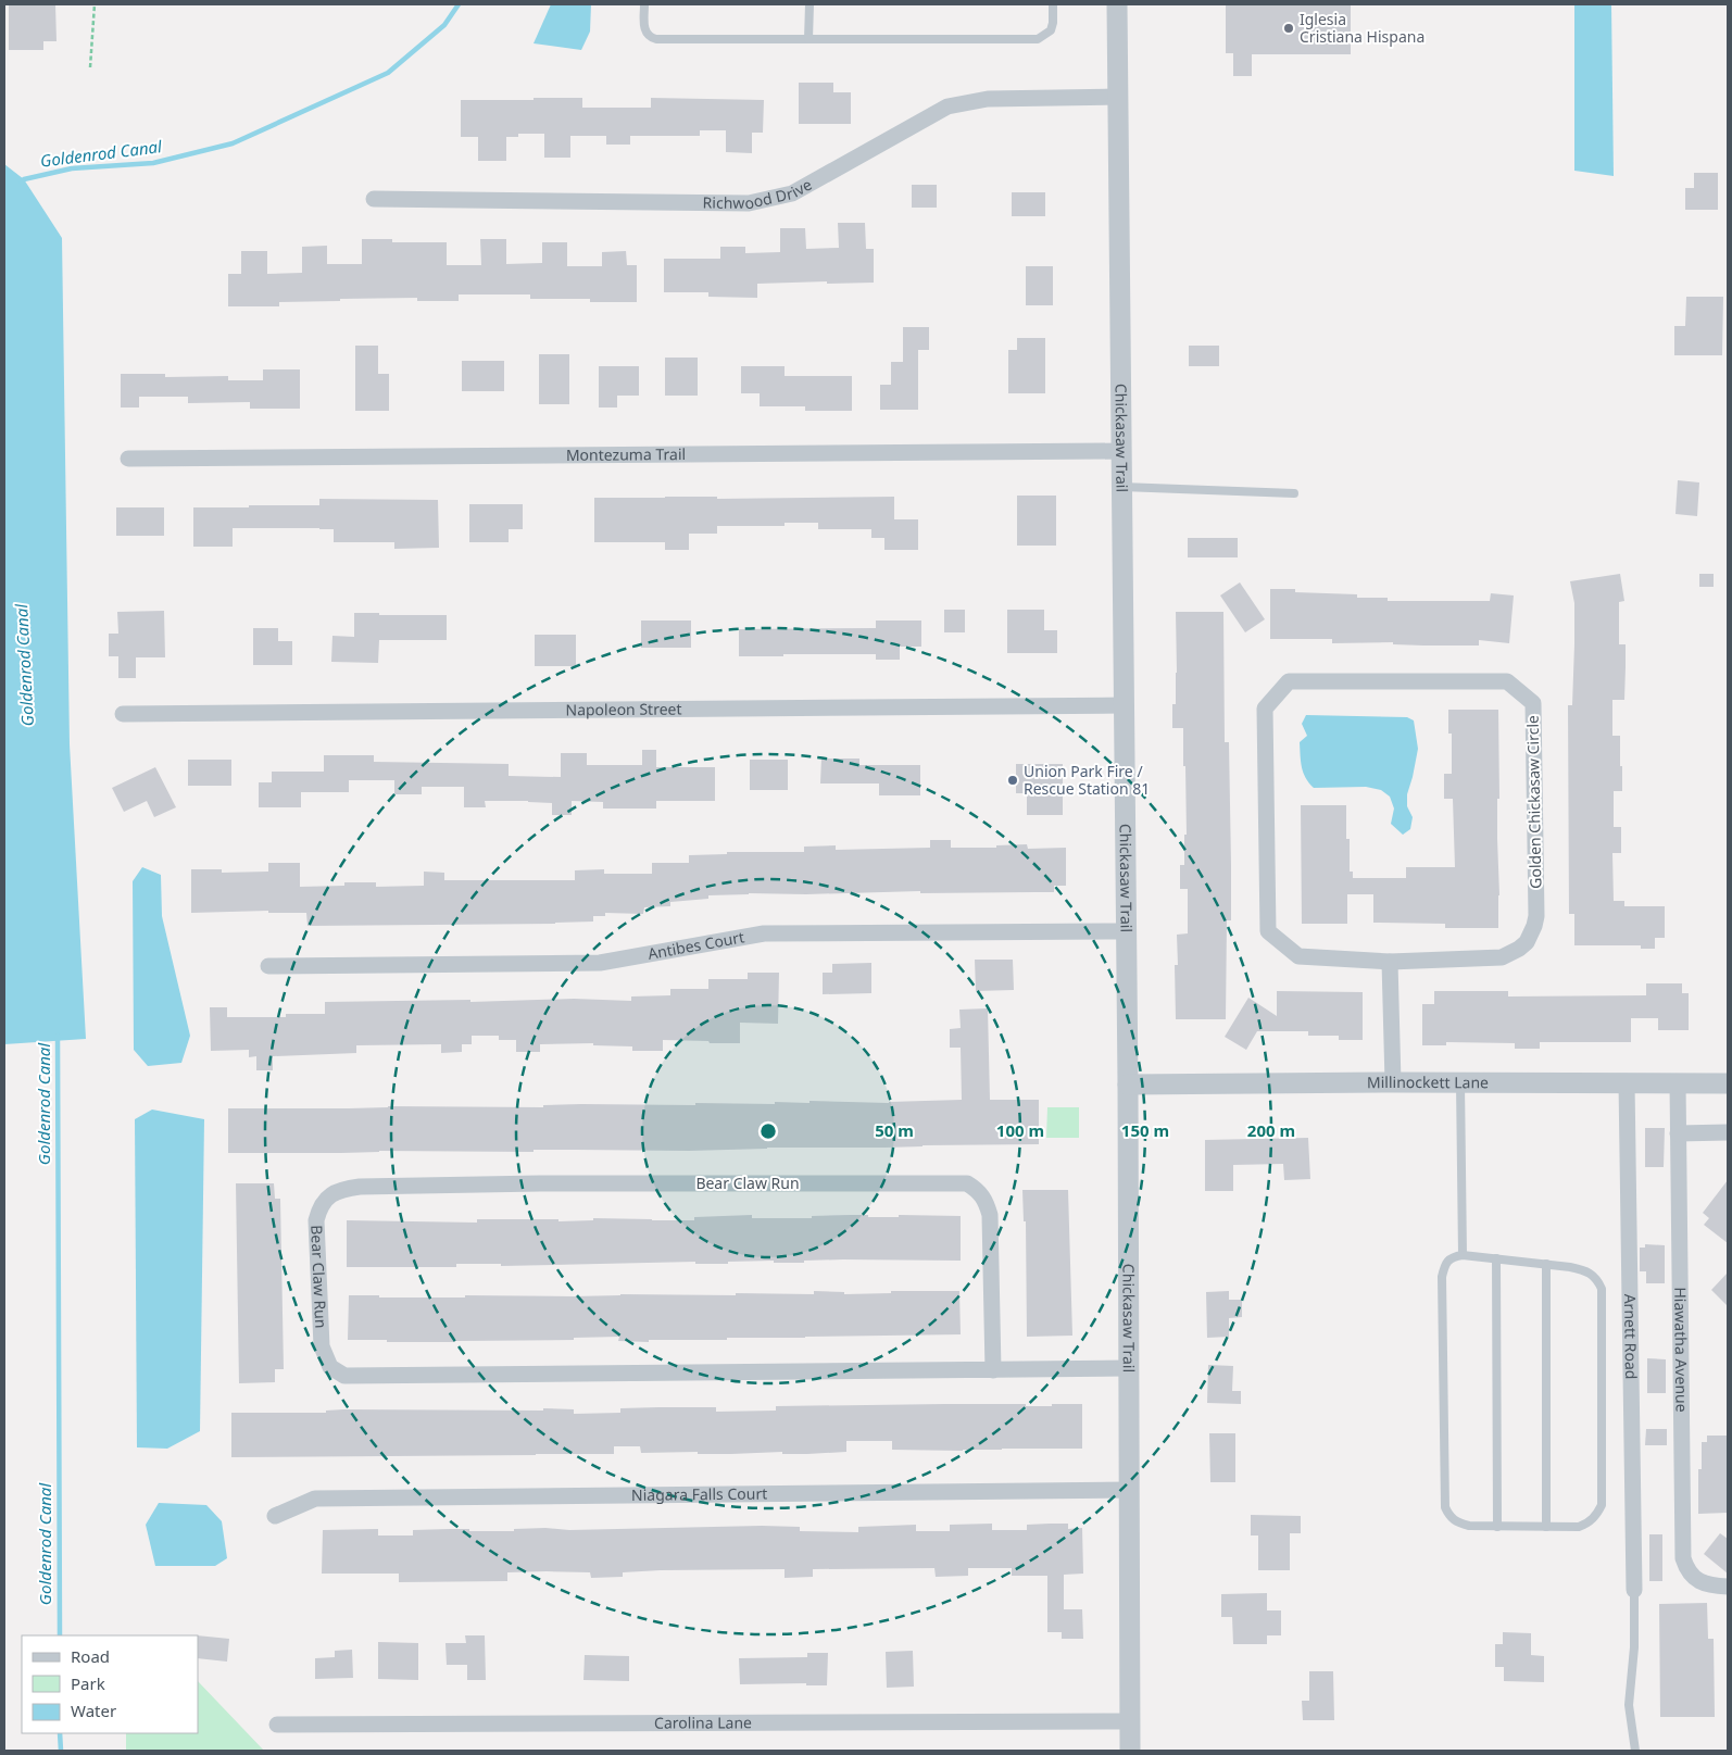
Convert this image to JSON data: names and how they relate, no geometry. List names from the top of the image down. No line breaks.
{"streets":{"street":["Richwood Drive","Chickasaw Trail","Montezuma Trail","Napoleon Street","Golden Chickasaw Circle","Antibes Court","Millinockett Lane","Bear Claw Run","Arnett Road","Hiawatha Avenue","Niagara Falls Court","Carolina Lane"]},"crossings":[["Richwood Drive","Chickasaw Trail"],["Chickasaw Trail","Montezuma Trail"],["Chickasaw Trail","Napoleon Street"],["Chickasaw Trail","Antibes Court"],["Chickasaw Trail","Millinockett Lane"],["Chickasaw Trail","Bear Claw Run"],["Chickasaw Trail","Niagara Falls Court"],["Chickasaw Trail","Carolina Lane"],["Millinockett Lane","Arnett Road"],["Millinockett Lane","Hiawatha Avenue"]],"water":["Goldenrod Canal"],"places":["Iglesia Cristiana Hispana","Union Park Fire / Rescue Station 81"],"legend":["Road","Park","Water"],"rings":["50 m","100 m","150 m","200 m"]}
